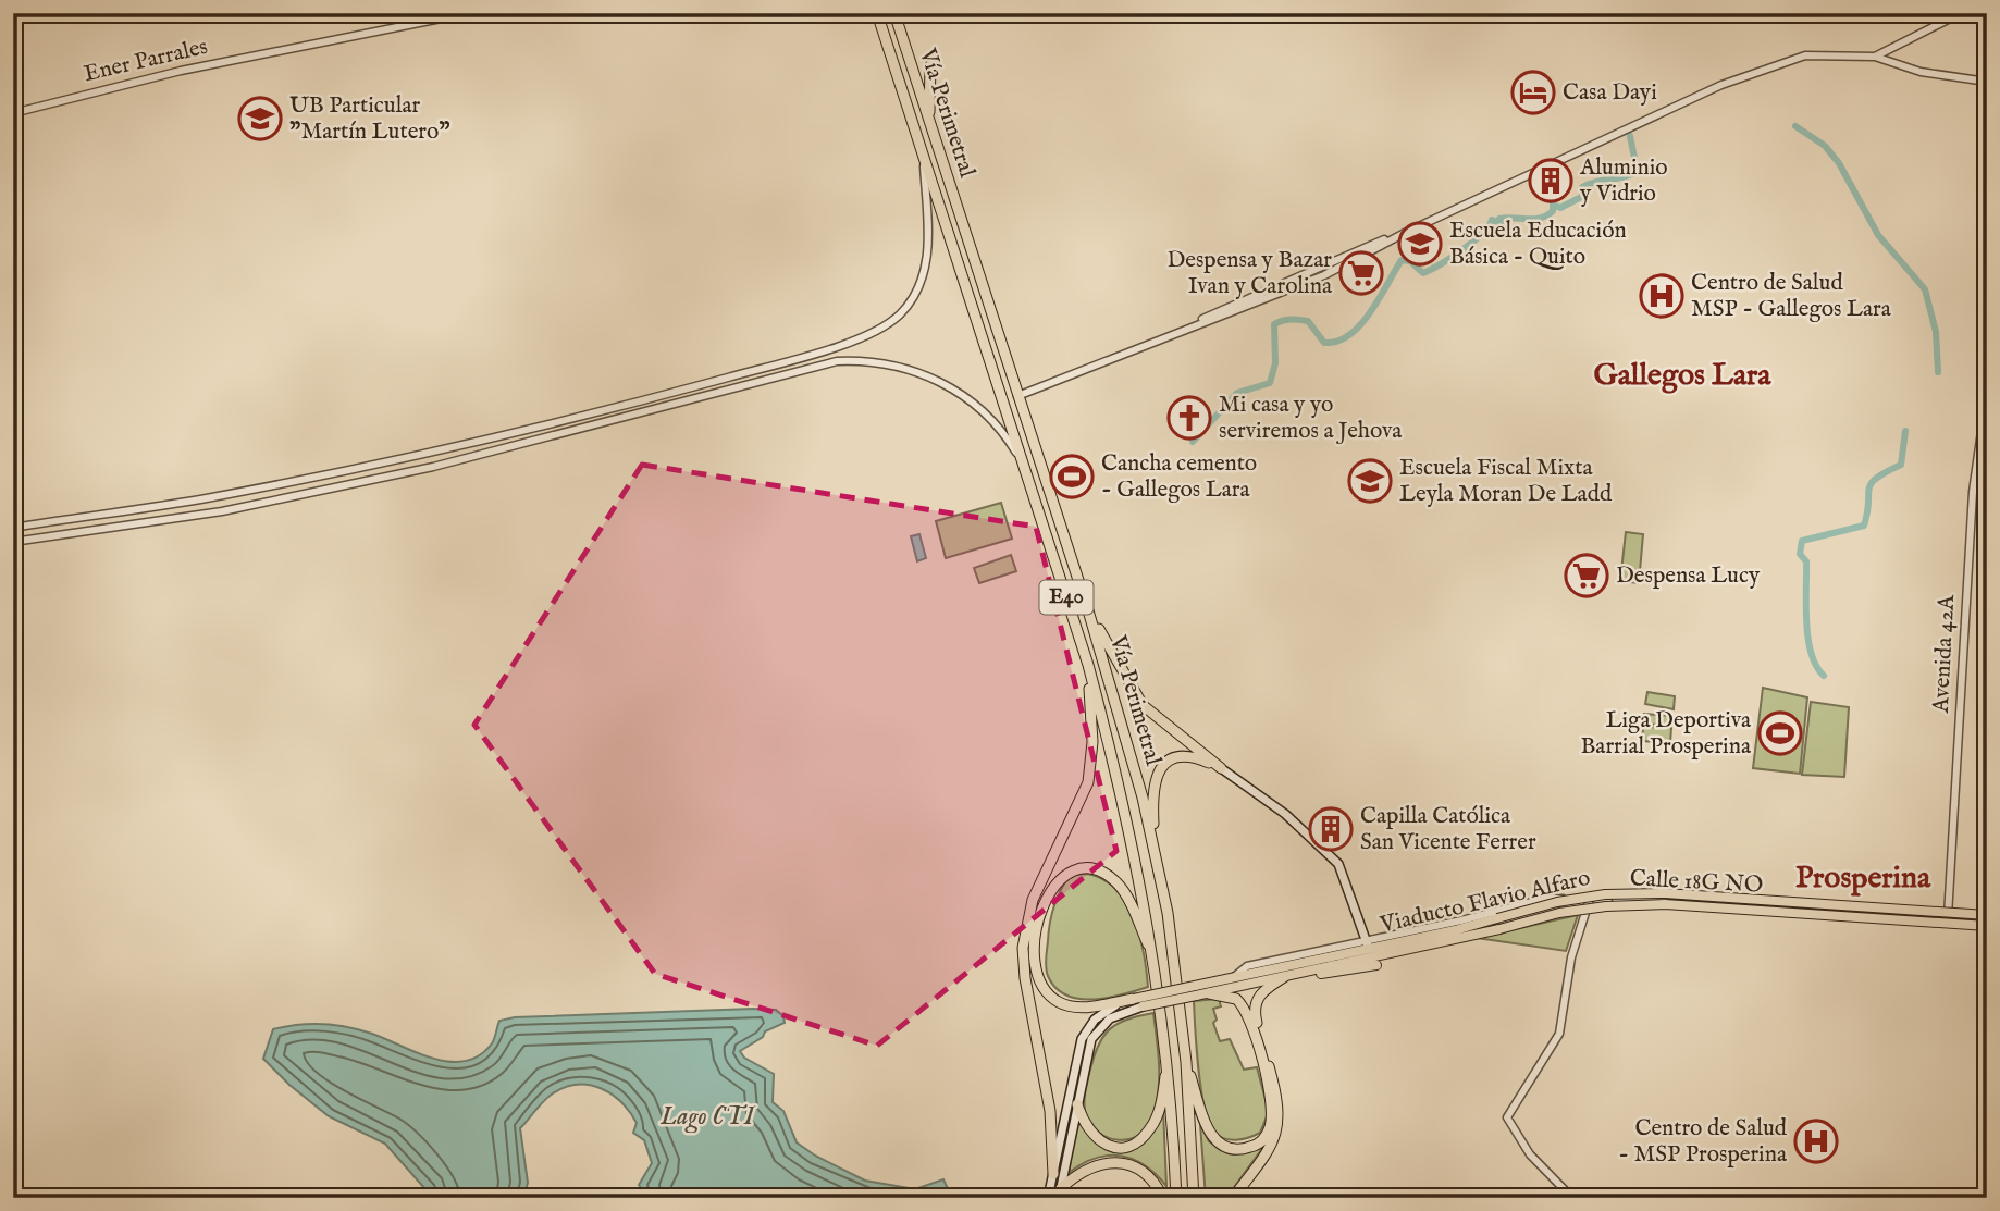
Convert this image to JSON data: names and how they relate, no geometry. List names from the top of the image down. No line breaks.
{"streets":{"highway":["Vía Perimetral","E40"],"main road":["Viaducto Flavio Alfaro"],"street":["Ener Parrales","Avenida 42A","Calle 18G NO"]},"crossings":[["Avenida 42A","Calle 18G NO"],["Calle 18G NO","Viaducto Flavio Alfaro"]],"districts":["Gallegos Lara","Prosperina"],"water":["Lago CTI"],"places":{"hotel":["Casa Dayi"],"school or university":["UB Particular \"Martín Lutero\"","Escuela Educación Básica - Quito","Escuela Fiscal Mixta Leyla Moran De Ladd"],"building":["Aluminio y Vidrio","Capilla Católica San Vicente Ferrer"],"supermarket":["Despensa y Bazar Ivan y Carolina","Despensa Lucy"],"hospital":["Centro de Salud MSP - Gallegos Lara","Centro de Salud - MSP Prosperina"],"church":["Mi casa y yo serviremos a Jehova"],"sports":["Cancha cemento - Gallegos Lara","Liga Deportiva Barrial Prosperina"]}}
